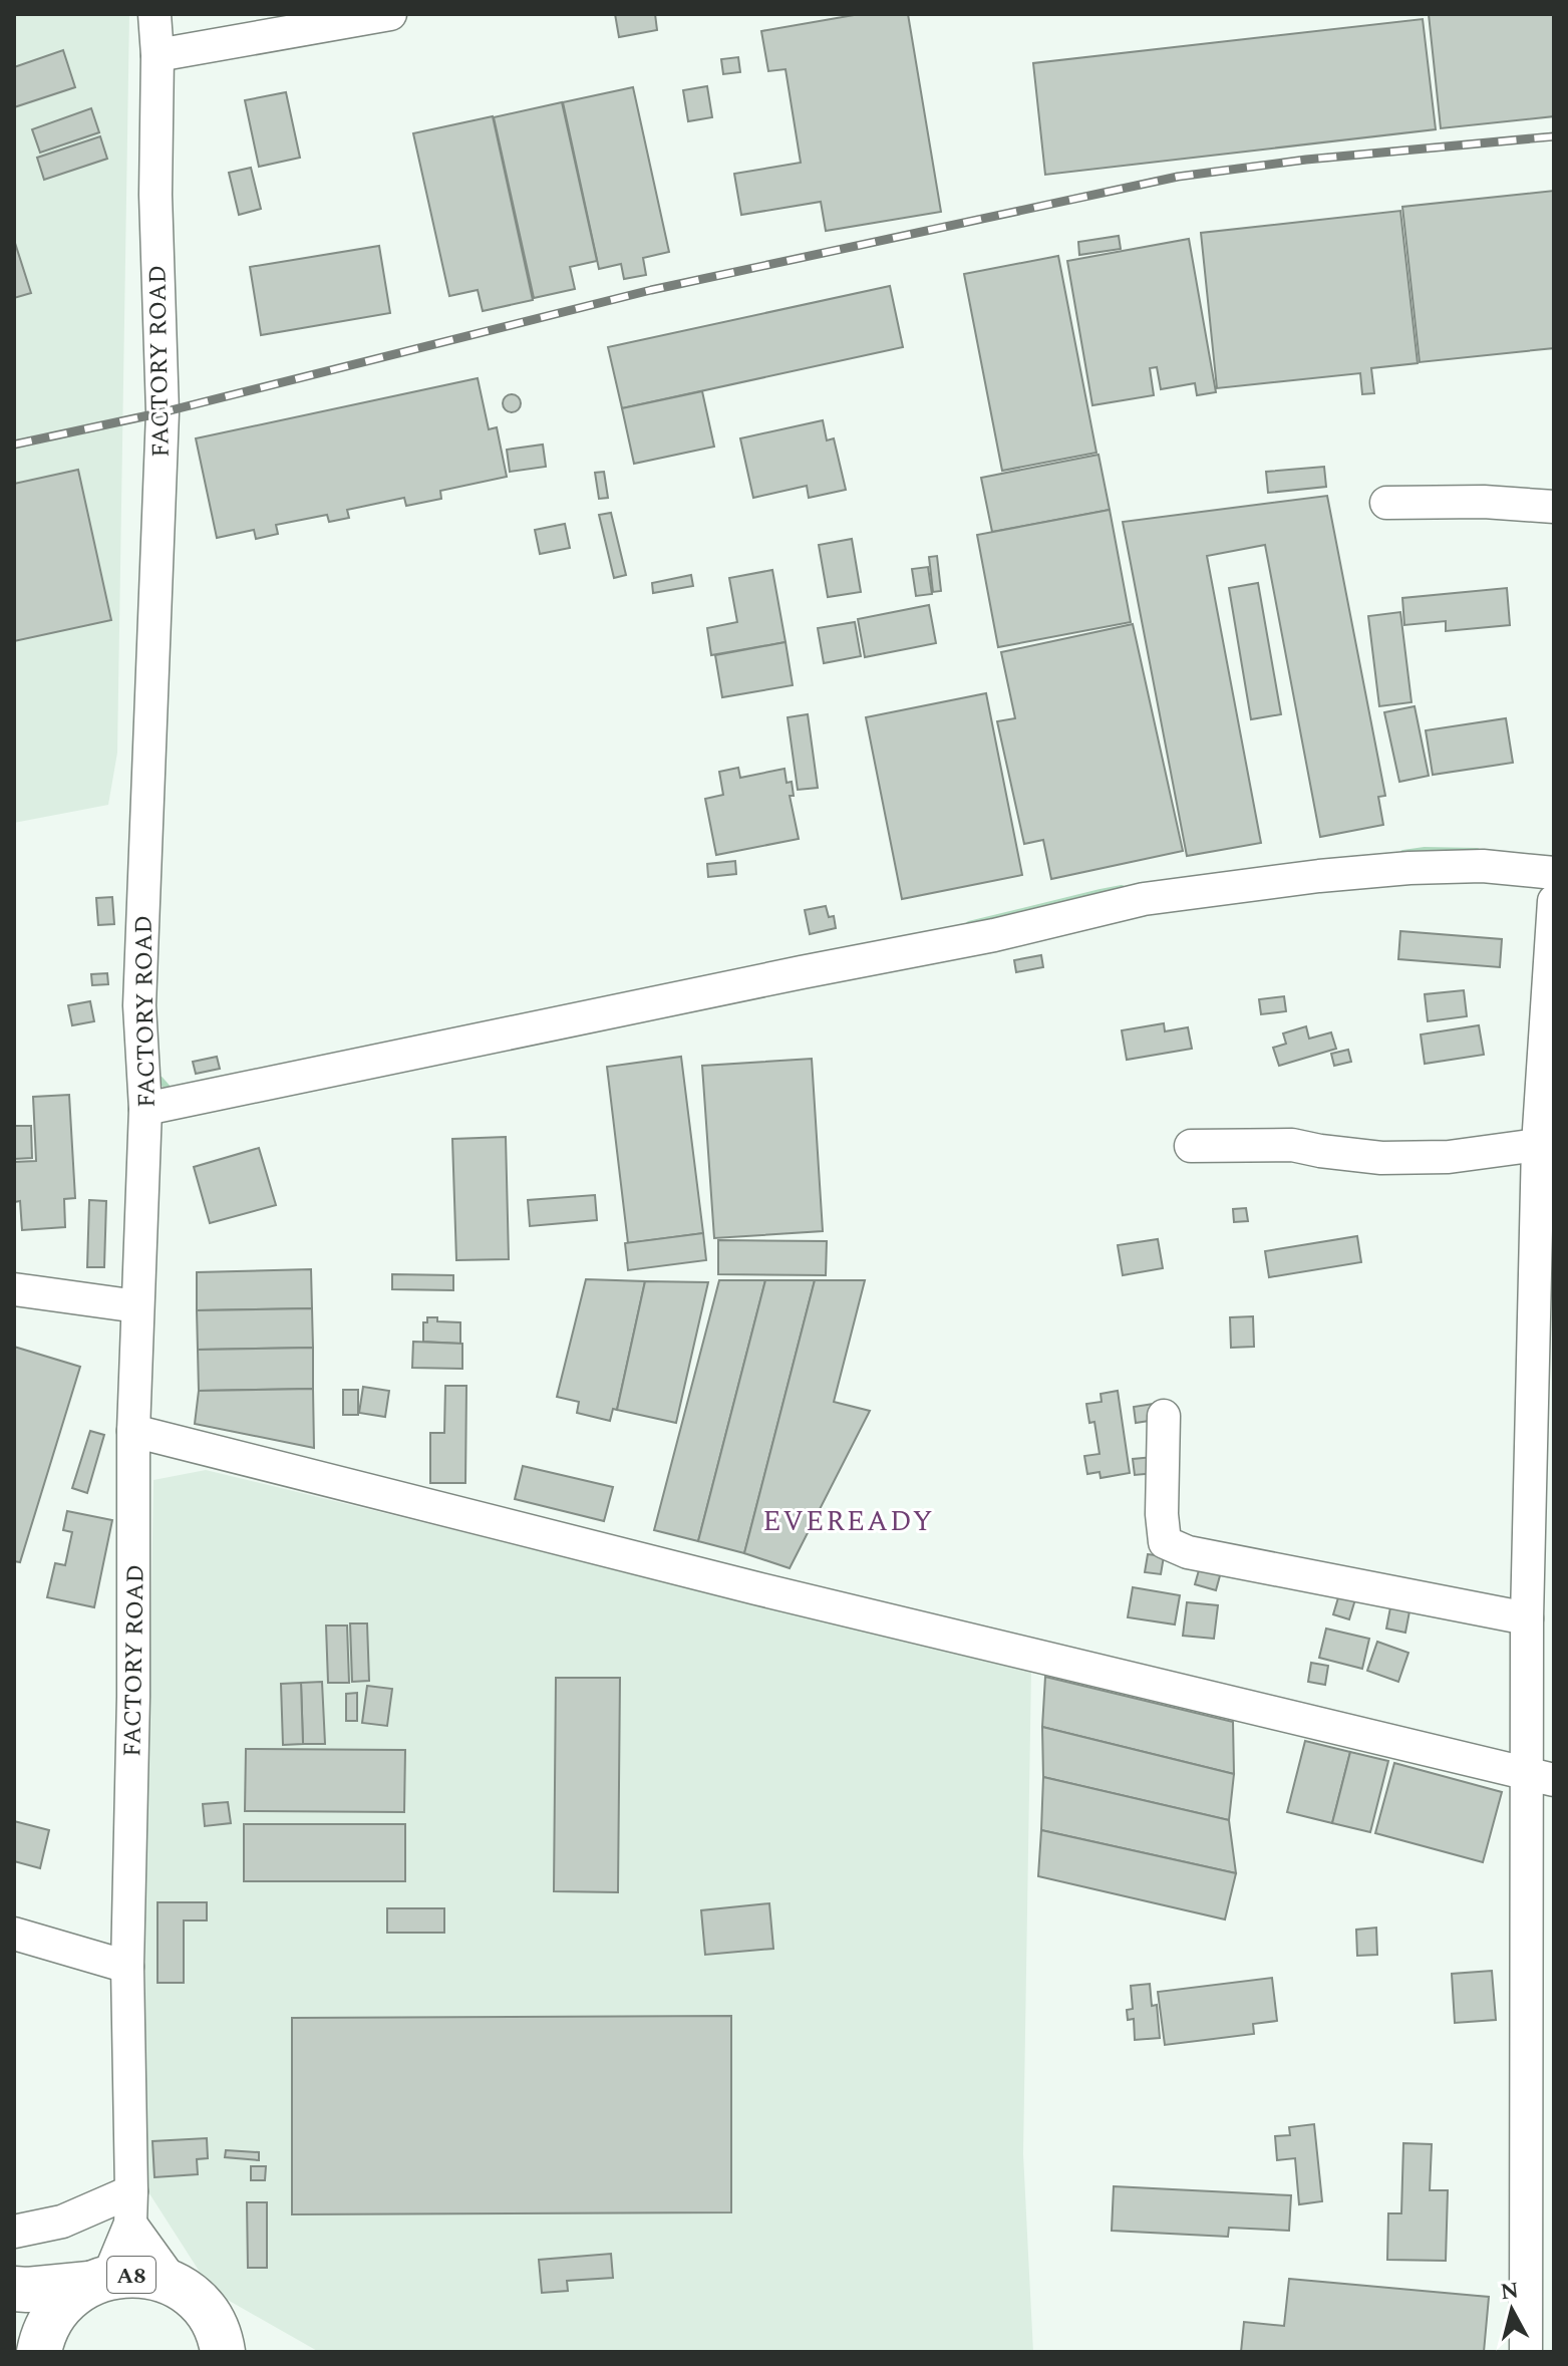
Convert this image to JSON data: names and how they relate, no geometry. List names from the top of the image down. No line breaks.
{"streets":{"highway":["A8"],"street":["FACTORY ROAD"]},"districts":["EVEREADY"],"north":"top"}
